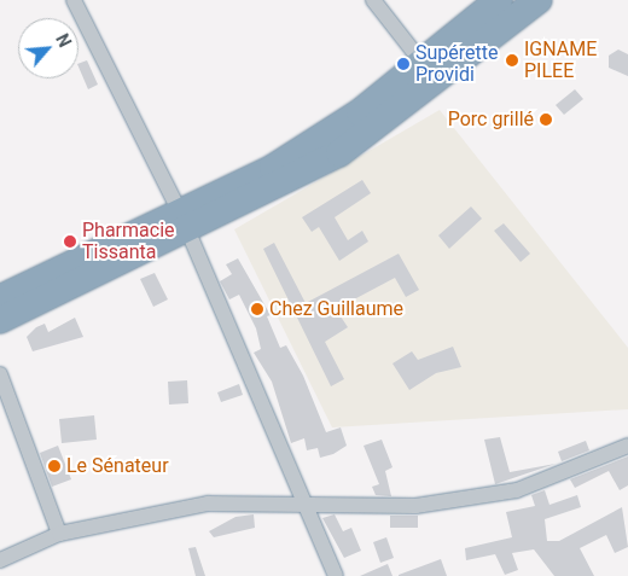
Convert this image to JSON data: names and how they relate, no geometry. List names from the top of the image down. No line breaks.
{"places":["IGNAME PILEE","Supérette Providi","Porc grillé","Pharmacie Tissanta","Chez Guillaume","Le Sénateur"],"north":"top right"}
